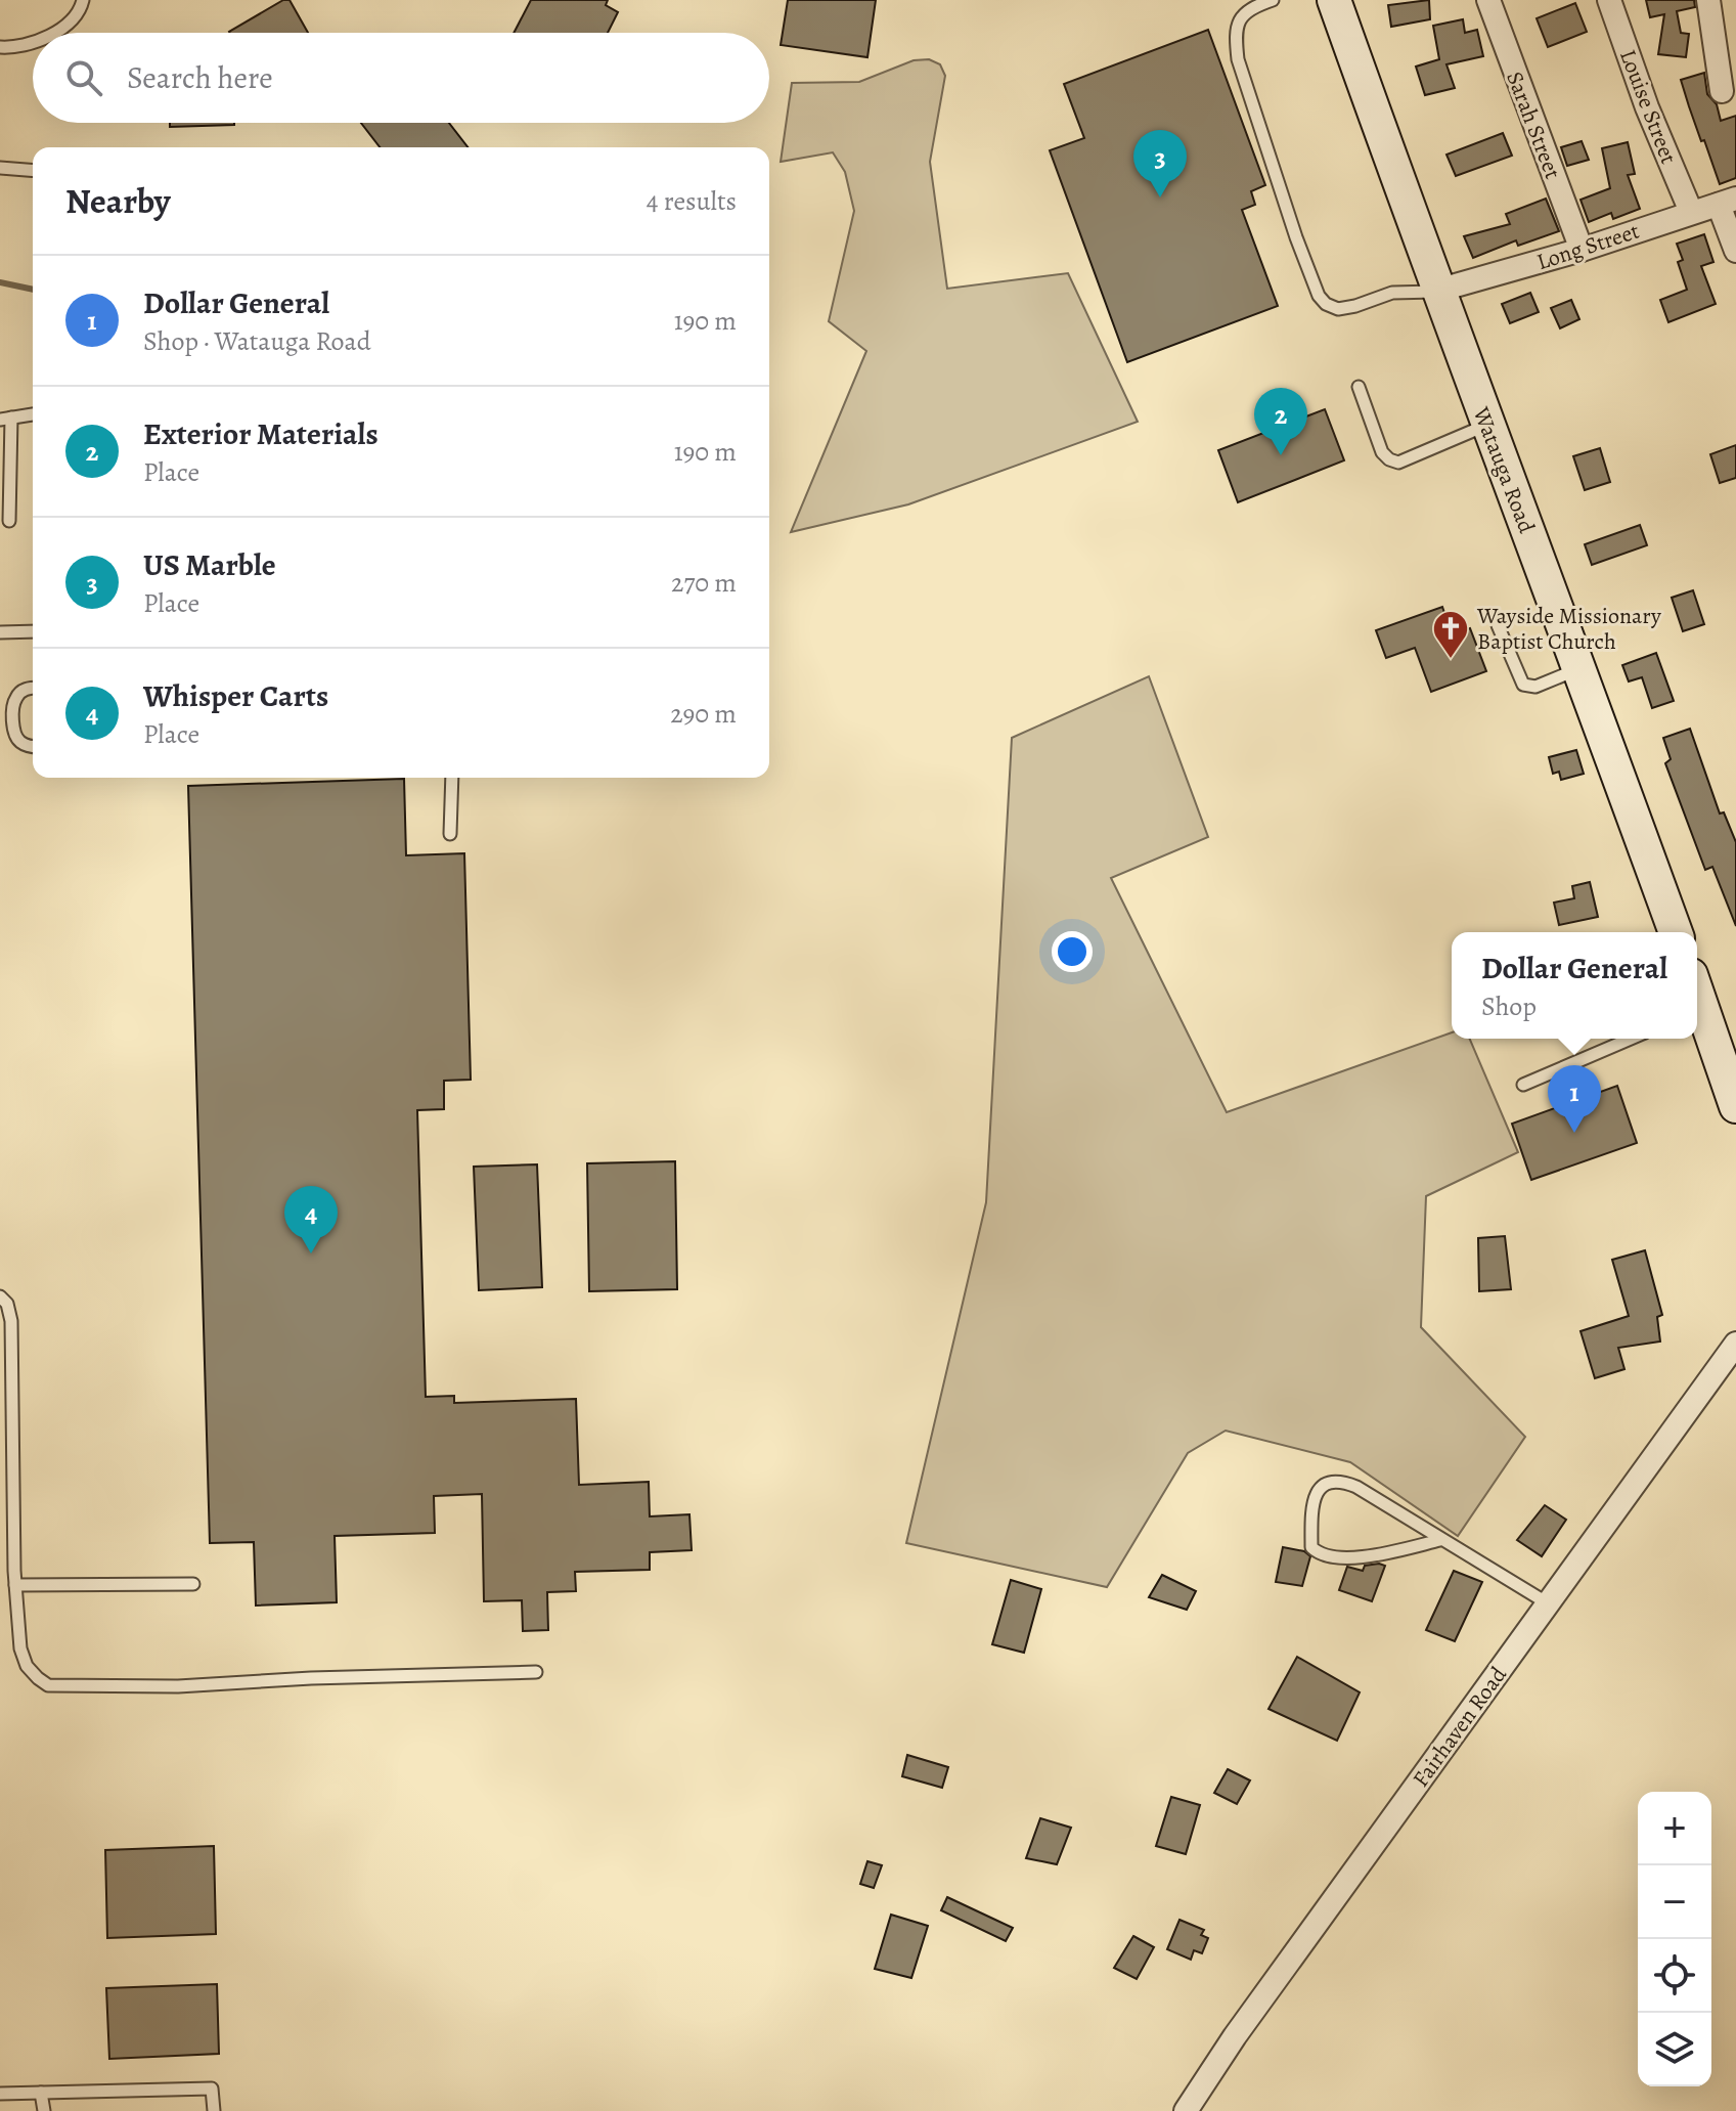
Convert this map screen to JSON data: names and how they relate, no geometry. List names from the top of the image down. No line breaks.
{"streets":{"main road":["Watauga Road"],"street":["Louise Street","Sarah Street","Long Street","Fairhaven Road"]},"crossings":[["Louise Street","Long Street"],["Sarah Street","Long Street"],["Long Street","Watauga Road"]],"places":{"church":["Wayside Missionary Baptist Church"]},"page":{"search":"Search here","pins":["3","2","1","4"],"heading":["Nearby","4 results"],"list":[{"mark":"1","name":"Dollar General","note":"Shop · Watauga Road","value":"190 m"},{"mark":"2","name":"Exterior Materials","note":"Place","value":"190 m"},{"mark":"3","name":"US Marble","note":"Place","value":"270 m"},{"mark":"4","name":"Whisper Carts","note":"Place","value":"290 m"}],"popup":["Dollar General","Shop"],"map_buttons":["+","−"]}}
